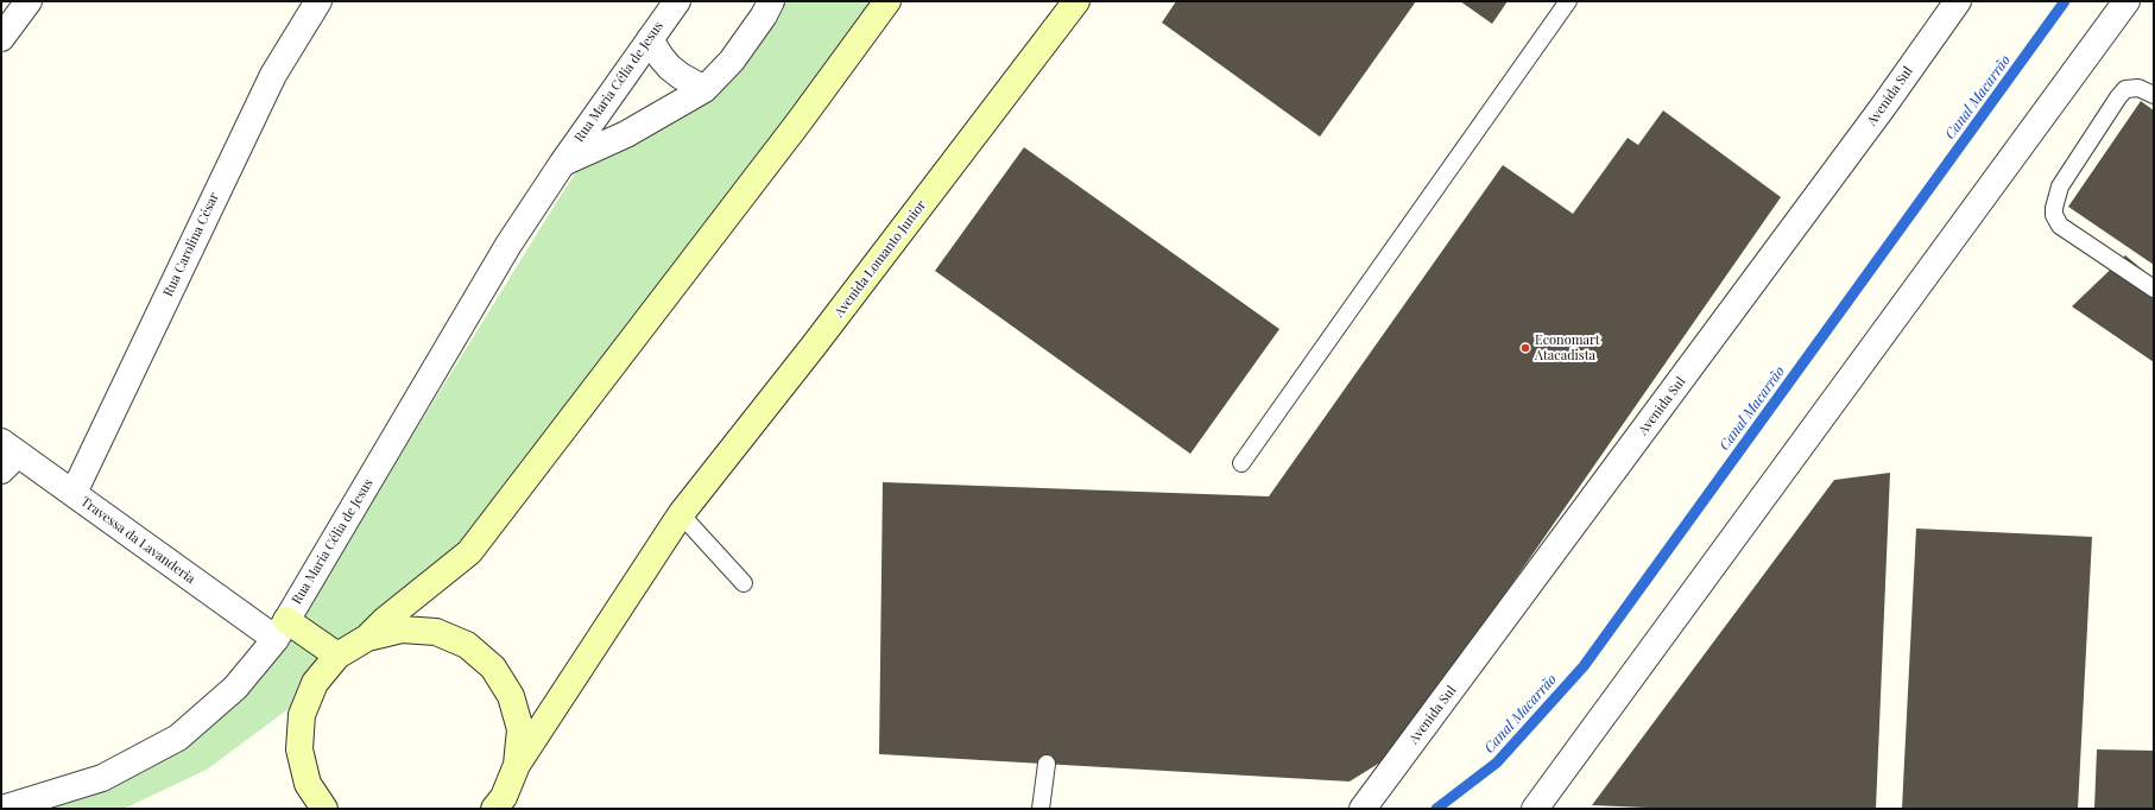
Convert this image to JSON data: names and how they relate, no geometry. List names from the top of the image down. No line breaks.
{"streets":{"main road":["Avenida Lomanto Junior"],"street":["Rua Maria Célia de Jesus","Avenida Sul","Rua Carolina César","Travessa da Lavanderia"]},"crossings":[["Rua Maria Célia de Jesus","Travessa da Lavanderia"],["Rua Carolina César","Travessa da Lavanderia"]],"water":["Canal Macarrão"],"places":["Economart Atacadista"]}
